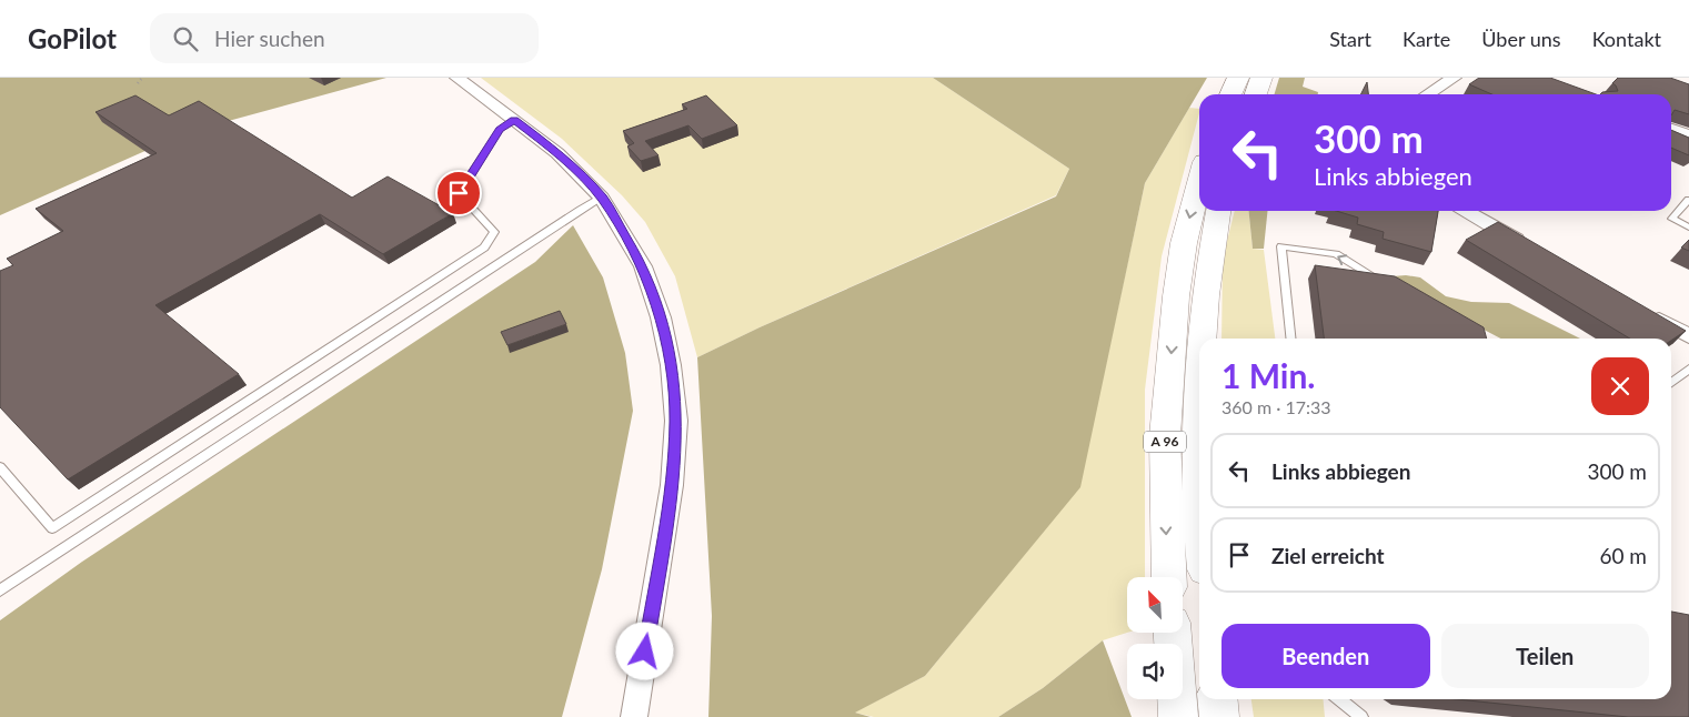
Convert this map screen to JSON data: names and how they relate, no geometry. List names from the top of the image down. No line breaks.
{"streets":{"highway":["A 96"]},"north":"top left","page":{"header":"GoPilot","search":"Hier suchen","nav":["Start","Karte","Über uns","Kontakt"],"turn":["300 m","Links abbiegen"],"heading":["1 Min.","360 m · 17:33"],"list":[{"name":"Links abbiegen","value":"300 m"},{"name":"Ziel erreicht","value":"60 m"}],"buttons":["Beenden","Teilen"]}}
